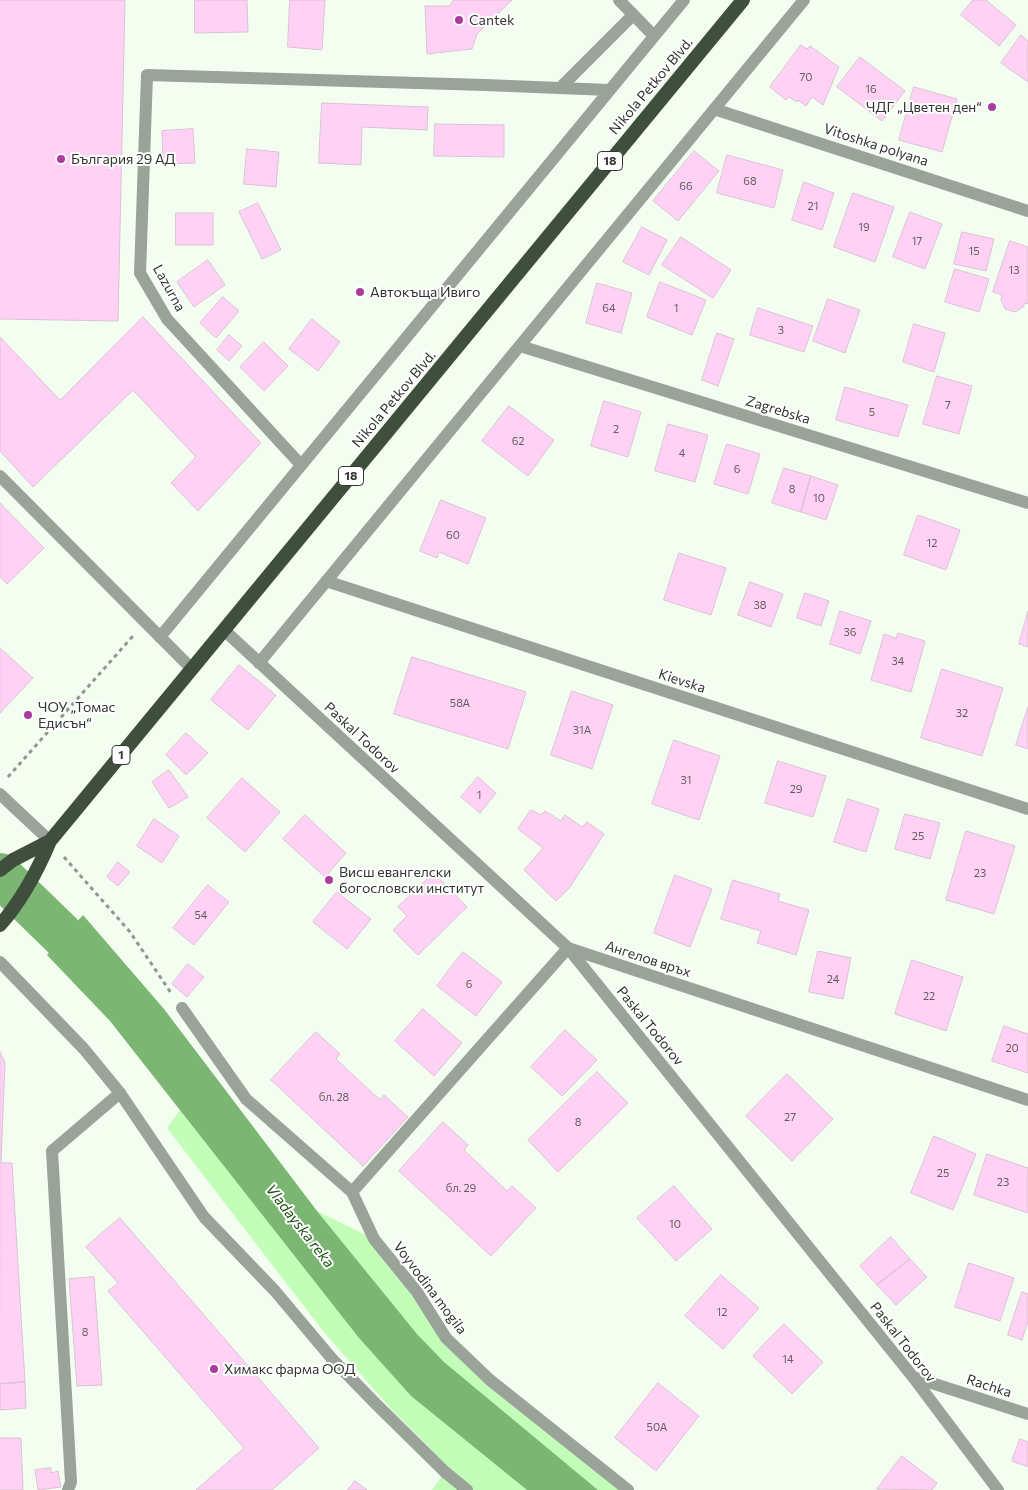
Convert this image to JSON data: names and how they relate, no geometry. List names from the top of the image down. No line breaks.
{"streets":{"highway":["Nikola Petkov Blvd.","18","1"],"street":["Vitoshka polyana","Lazurna","Zagrebska","Kievska","Paskal Todorov","Ангелов връх","Voyvodina mogila","Rachka"]},"crossings":[["Nikola Petkov Blvd.","Lazurna"],["Nikola Petkov Blvd.","Paskal Todorov"],["Paskal Todorov","Ангелов връх"],["Paskal Todorov","Rachka"]],"water":["Vladayska reka"],"places":["Cantek","ЧДГ „Цветен ден“","България 29 АД","Автокъща Ивиго","ЧОУ „Томас Едисън“","Висш евангелски богословски институт","Химакс фарма ООД"],"house_numbers":["70","16","68","66","21","19","17","15","13","64","1","3","7","5","2","62","4","6","8","10","60","12","38","36","34","58А","32","31А","31","29","1","25","23","54","24","6","22","20","бл. 28","27","8","25","23","бл. 29","10","12","8","14","50A"]}
